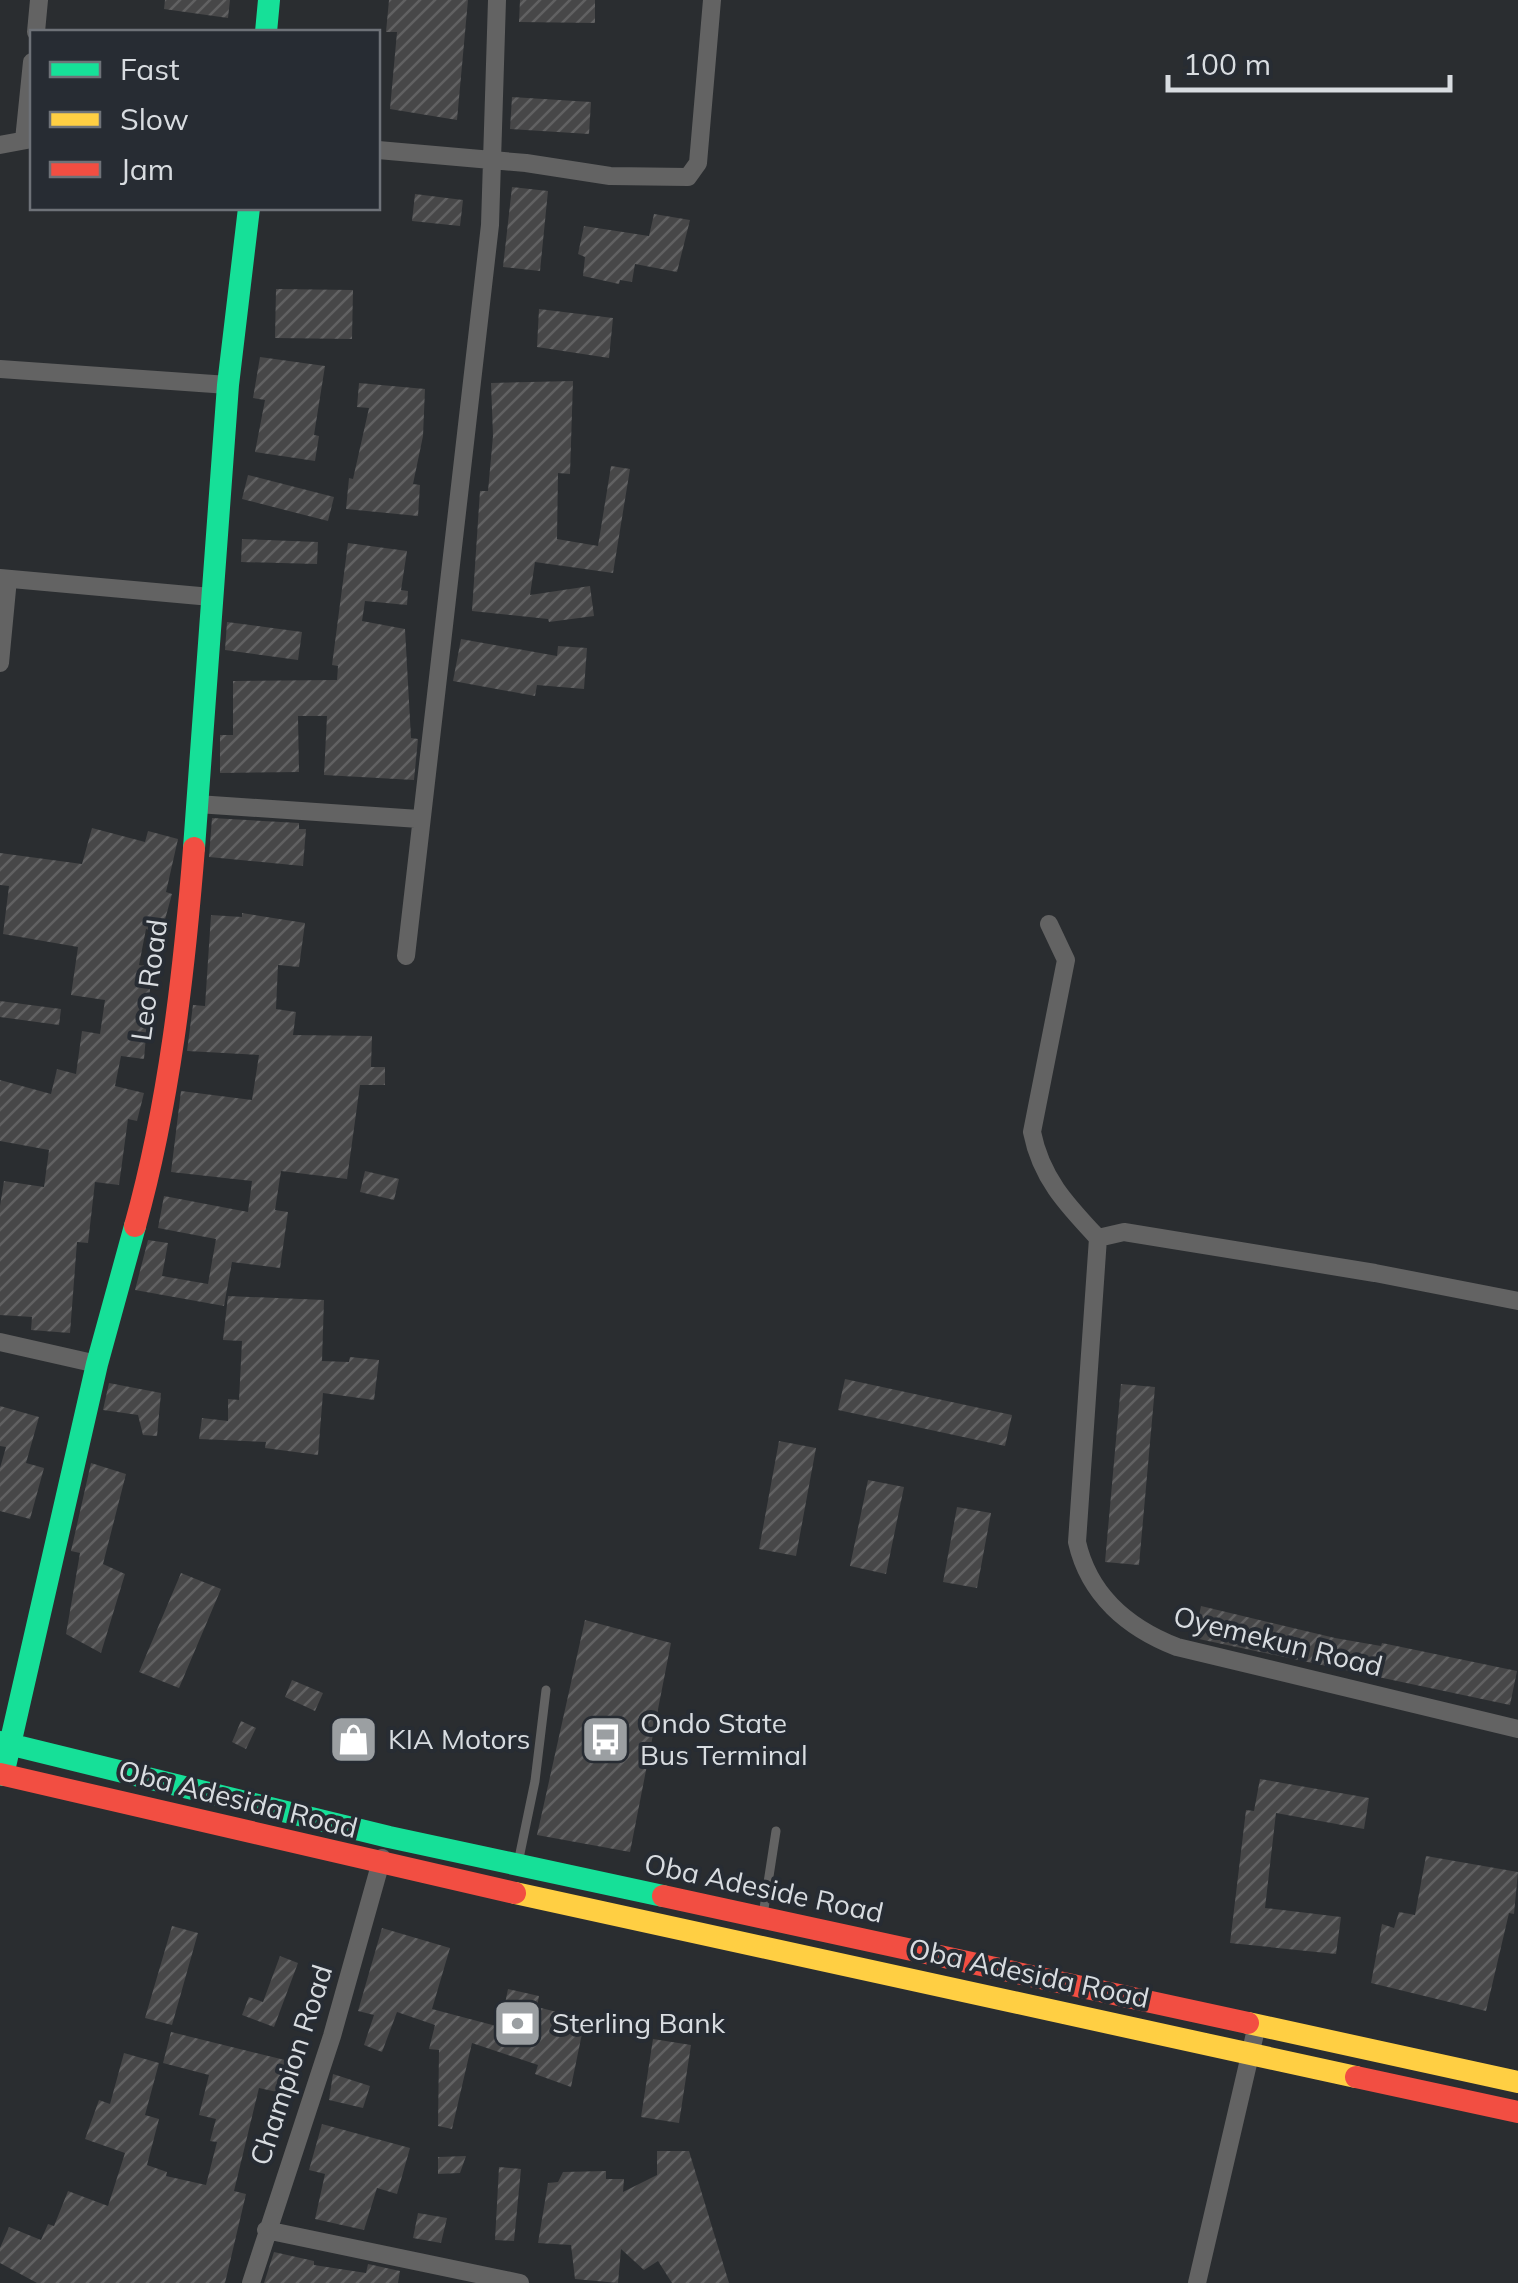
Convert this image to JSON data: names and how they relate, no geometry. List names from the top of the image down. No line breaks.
{"streets":{"main road":["Leo Road","Oba Adesida Road","Oba Adeside Road"],"street":["Oyemekun Road","Champion Road"]},"crossings":[["Leo Road","Oba Adesida Road"],["Leo Road","Oba Adeside Road"],["Oba Adesida Road","Champion Road"],["Oba Adeside Road","Champion Road"]],"places":{"shop":["KIA Motors"],"bus stop":["Ondo State Bus Terminal"],"bank":["Sterling Bank"]},"legend":["Fast","Slow","Jam"],"scale_bar":"100 m"}
